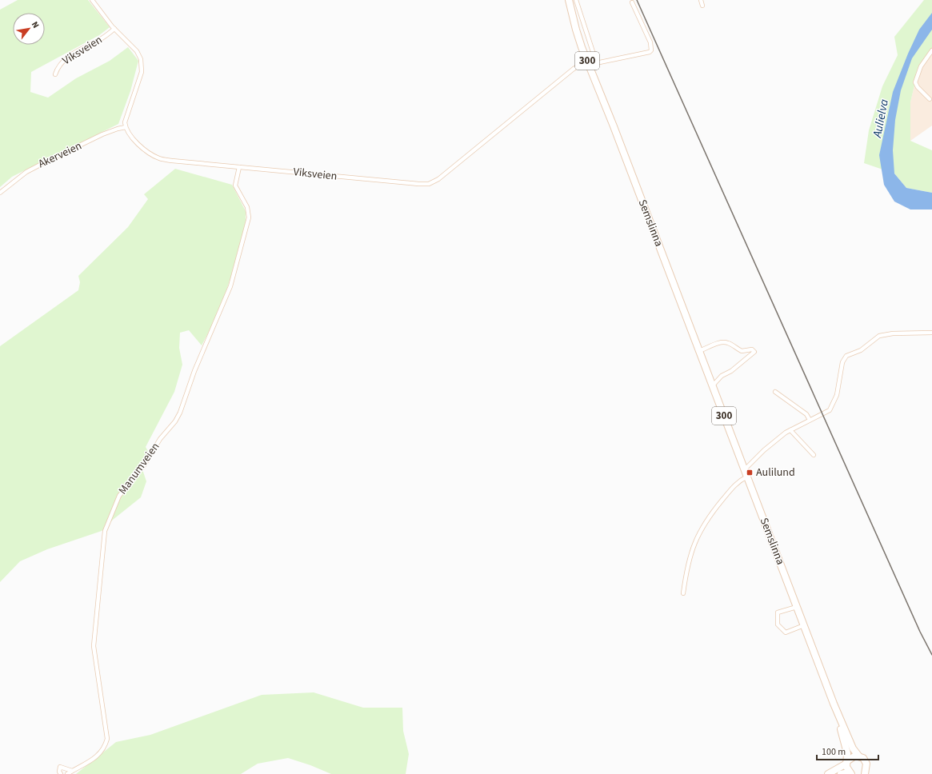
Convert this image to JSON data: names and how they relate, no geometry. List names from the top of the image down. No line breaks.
{"streets":{"main road":["300","Semslinna"],"street":["Viksveien","Akerveien","Manumveien"]},"crossings":[["Viksveien","Akerveien"],["Viksveien","Semslinna"],["Viksveien","Manumveien"]],"water":["Aulielva"],"places":{"transit":["Aulilund"]},"scale_bar":"100 m","north":"top right"}
